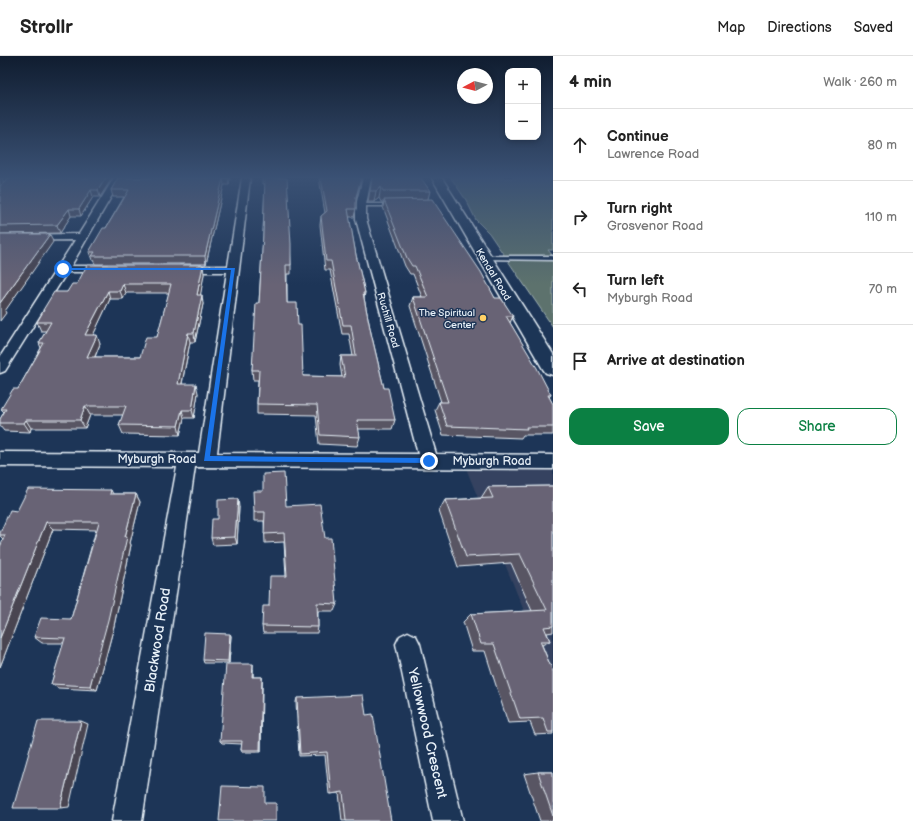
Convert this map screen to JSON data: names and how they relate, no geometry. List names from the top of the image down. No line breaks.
{"streets":{"main road":["Kendal Road"],"street":["Ruchill Road","Myburgh Road","Blackwood Road","Yellowwood Crescent"]},"crossings":[["Ruchill Road","Myburgh Road"],["Myburgh Road","Blackwood Road"]],"places":["The Spiritual Center"],"north":"left","page":{"header":"Strollr","nav":["Map","Directions","Saved"],"heading":["4 min","Walk · 260 m"],"map_buttons":["+","−"],"list":[["Continue","Lawrence Road","80 m"],["Turn right","Grosvenor Road","110 m"],["Turn left","Myburgh Road","70 m"],"Arrive at destination"],"buttons":["Save","Share"]}}
